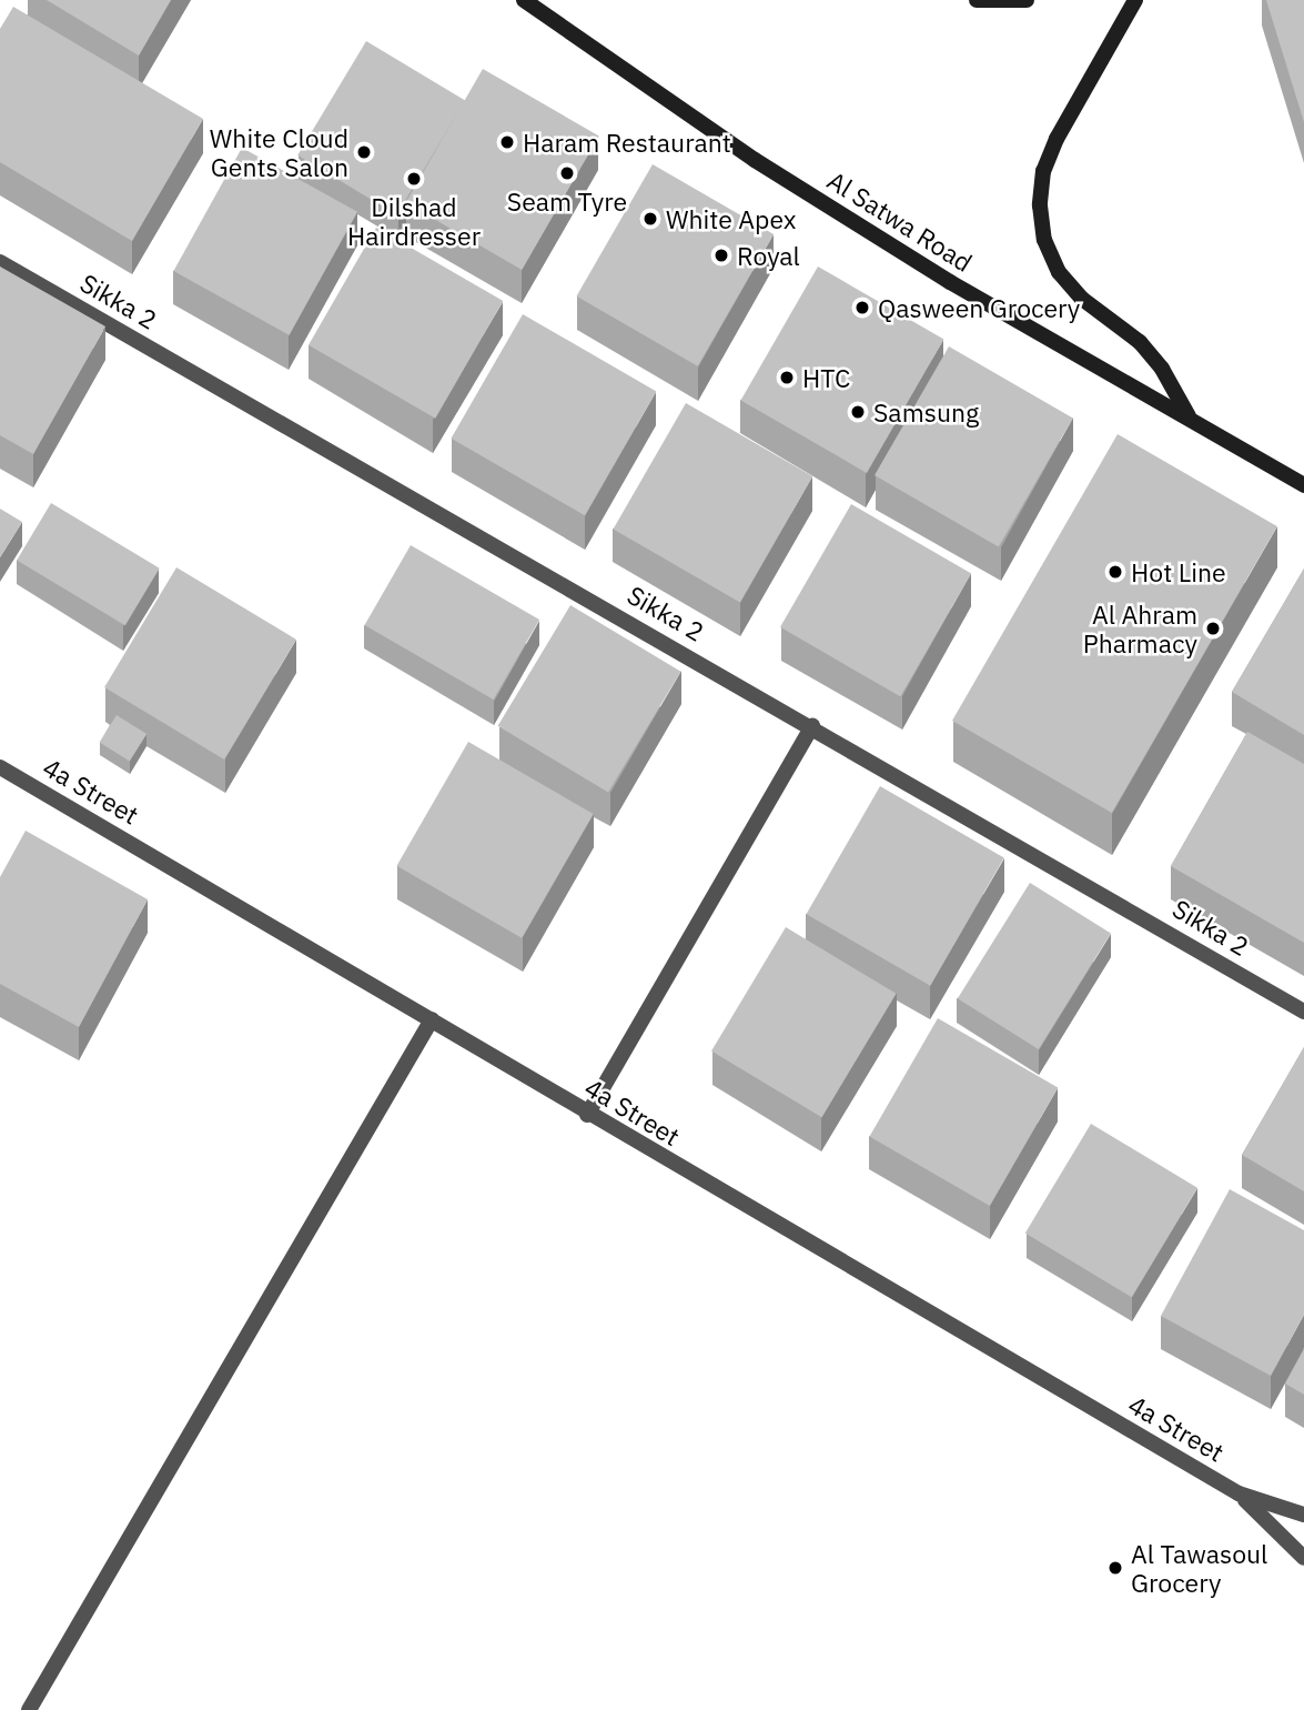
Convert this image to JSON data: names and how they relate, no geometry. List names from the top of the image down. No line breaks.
{"streets":{"main road":["Al Satwa Road"],"street":["Sikka 2","4a Street"]},"places":["Haram Restaurant","White Cloud Gents Salon","Seam Tyre","Dilshad Hairdresser","White Apex","Royal","Qasween Grocery","HTC","Samsung","Hot Line","Al Ahram Pharmacy","Al Tawasoul Grocery"]}
